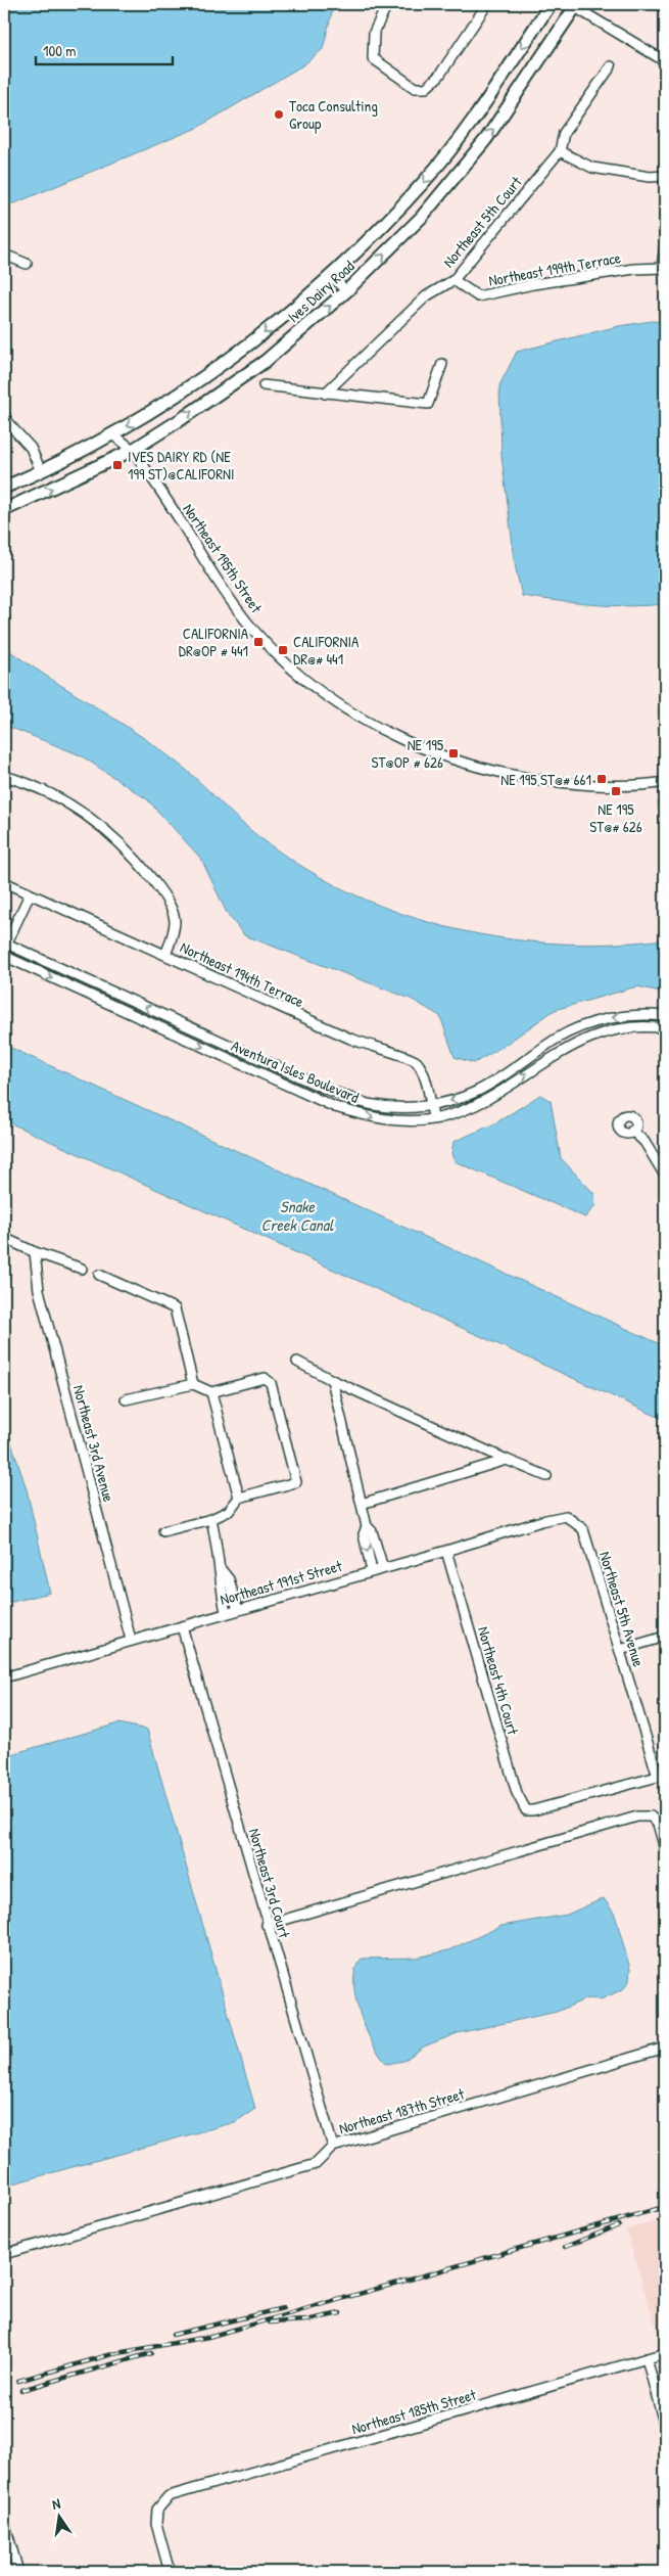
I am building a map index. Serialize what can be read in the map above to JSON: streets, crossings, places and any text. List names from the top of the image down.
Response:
{
  "streets": {
    "main road": ["Ives Dairy Road"],
    "street": [
      "Northeast 5th Court",
      "Northeast 199th Terrace",
      "Northeast 195th Street",
      "Northeast 194th Terrace",
      "Aventura Isles Boulevard",
      "Northeast 3rd Avenue",
      "Northeast 191st Street",
      "Northeast 5th Avenue",
      "Northeast 4th Court",
      "Northeast 3rd Court",
      "Northeast 187th Street",
      "Northeast 185th Street"
    ]
  },
  "crossings": [
    ["Northeast 5th Court", "Northeast 199th Terrace"],
    ["Ives Dairy Road", "Northeast 195th Street"],
    ["Northeast 194th Terrace", "Aventura Isles Boulevard"],
    ["Northeast 3rd Avenue", "Northeast 191st Street"],
    ["Northeast 191st Street", "Northeast 5th Avenue"],
    ["Northeast 191st Street", "Northeast 4th Court"],
    ["Northeast 191st Street", "Northeast 3rd Court"],
    ["Northeast 5th Avenue", "Northeast 4th Court"],
    ["Northeast 3rd Court", "Northeast 187th Street"]
  ],
  "water": ["Snake Creek Canal"],
  "places": {
    "other": ["Toca Consulting Group"],
    "transit": [
      "IVES DAIRY RD (NE 199 ST)@CALIFORNI",
      "CALIFORNIA DR@OP # 441",
      "CALIFORNIA DR@# 441",
      "NE 195 ST@OP # 626",
      "NE 195 ST@# 661",
      "NE 195 ST@# 626"
    ]
  },
  "scale_bar": "100 m",
  "north": "top"
}
